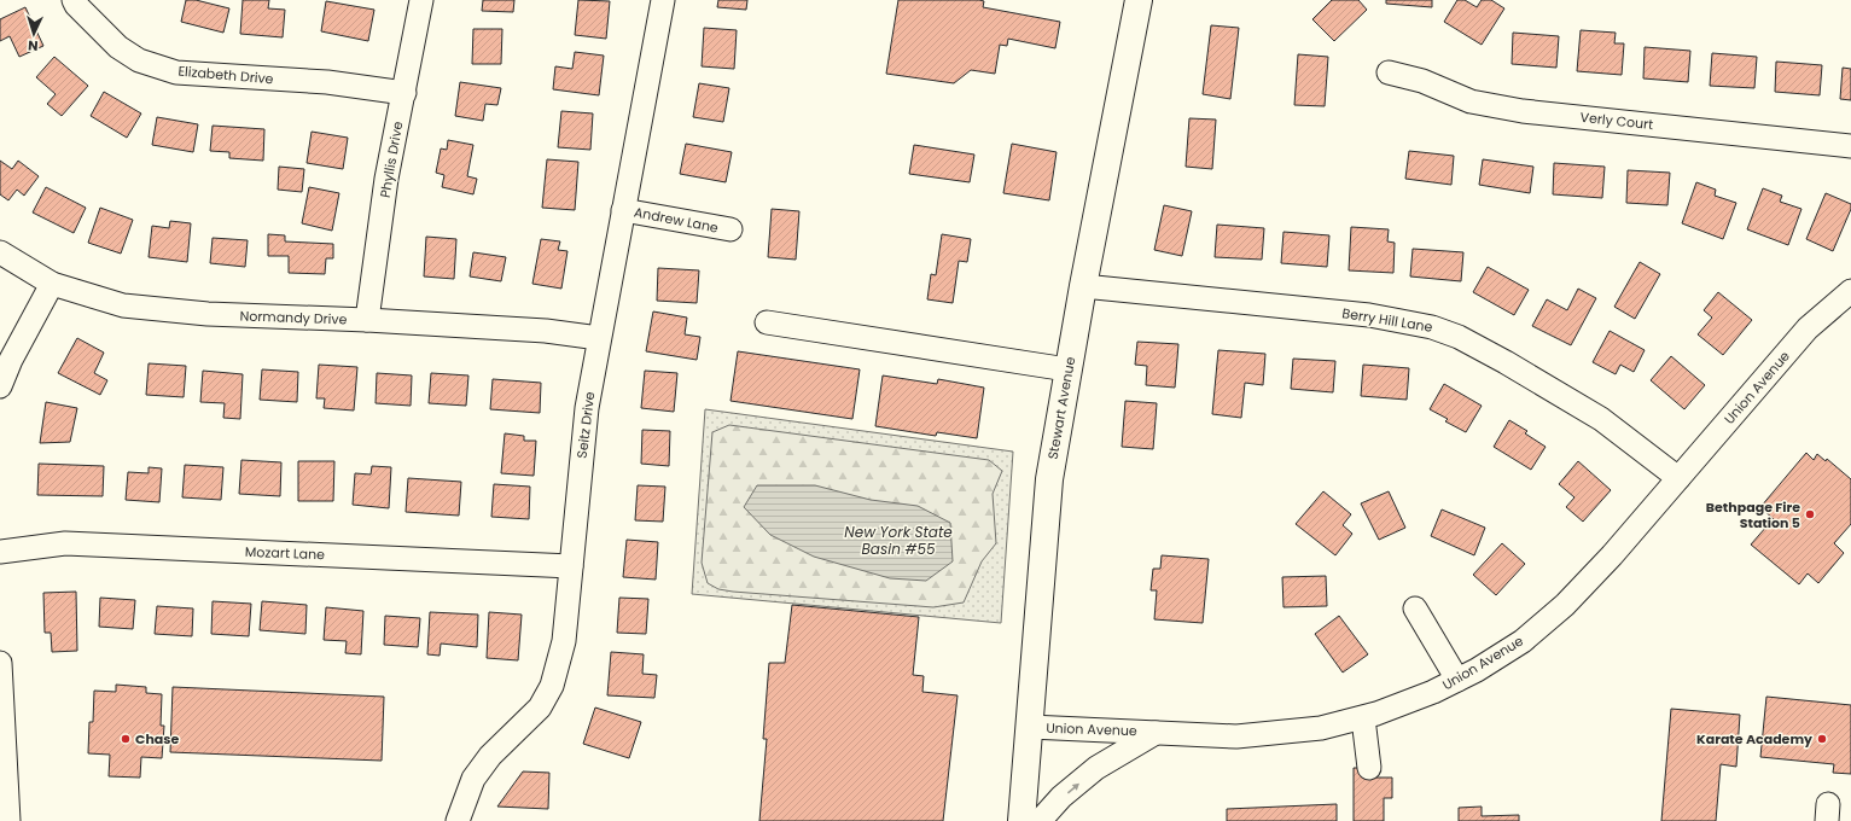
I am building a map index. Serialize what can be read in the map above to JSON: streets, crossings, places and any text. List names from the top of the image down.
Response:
{
  "streets": {
    "main road": ["Stewart Avenue"],
    "street": [
      "Elizabeth Drive",
      "Verly Court",
      "Phyllis Drive",
      "Andrew Lane",
      "Normandy Drive",
      "Berry Hill Lane",
      "Union Avenue",
      "Seitz Drive",
      "Mozart Lane"
    ]
  },
  "crossings": [
    ["Elizabeth Drive", "Phyllis Drive"],
    ["Phyllis Drive", "Normandy Drive"],
    ["Andrew Lane", "Seitz Drive"],
    ["Normandy Drive", "Seitz Drive"],
    ["Berry Hill Lane", "Union Avenue"],
    ["Berry Hill Lane", "Stewart Avenue"],
    ["Union Avenue", "Stewart Avenue"],
    ["Seitz Drive", "Mozart Lane"]
  ],
  "water": ["New York State Basin #55"],
  "places": ["Bethpage Fire Station 5", "Chase", "Karate Academy"],
  "north": "bottom"
}
